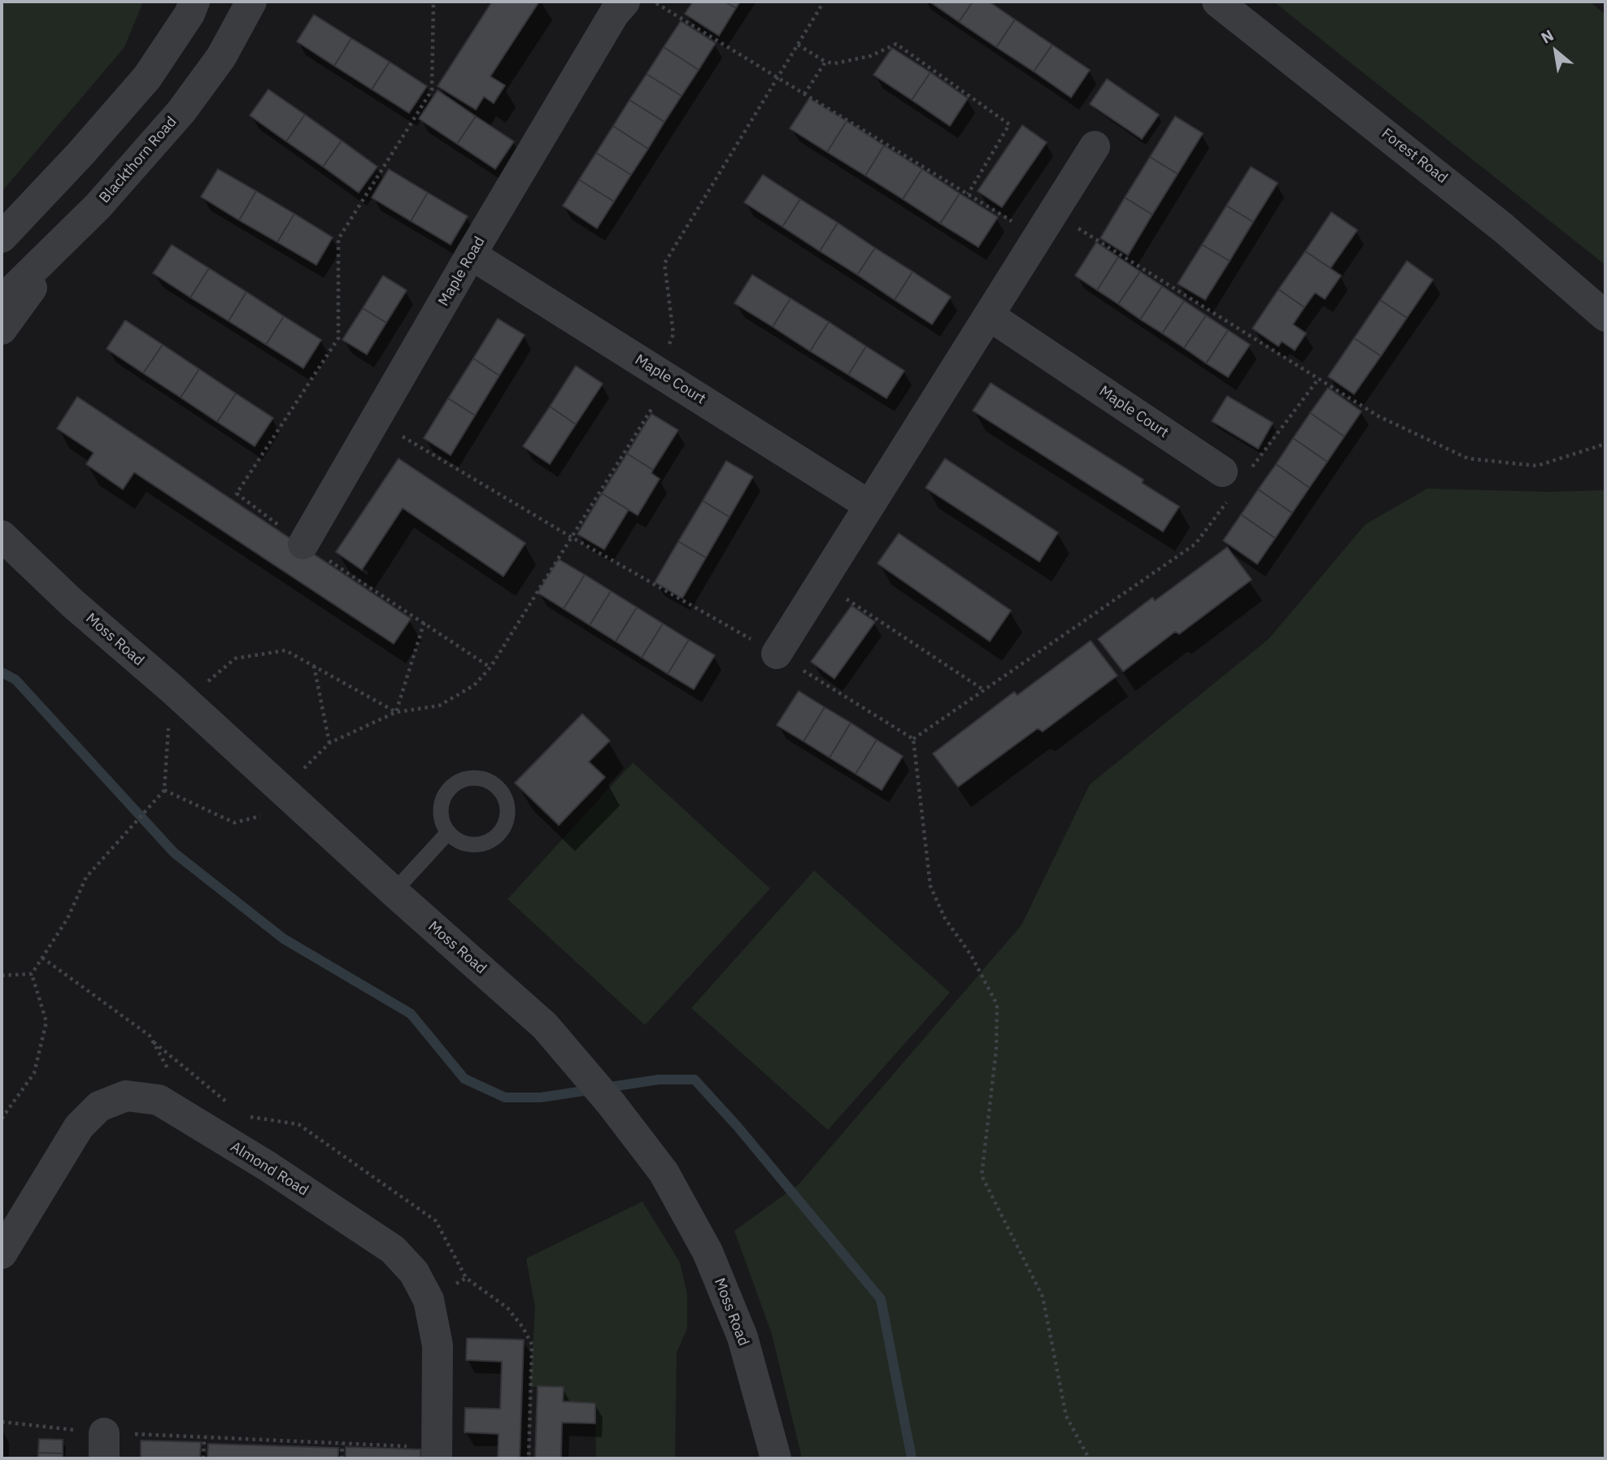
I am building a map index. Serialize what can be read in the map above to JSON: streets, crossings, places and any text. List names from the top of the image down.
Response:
{
  "streets": {
    "street": [
      "Forest Road",
      "Blackthorn Road",
      "Maple Road",
      "Maple Court",
      "Moss Road",
      "Almond Road"
    ]
  },
  "crossings": [
    ["Maple Road", "Maple Court"]
  ],
  "north": "top left"
}
